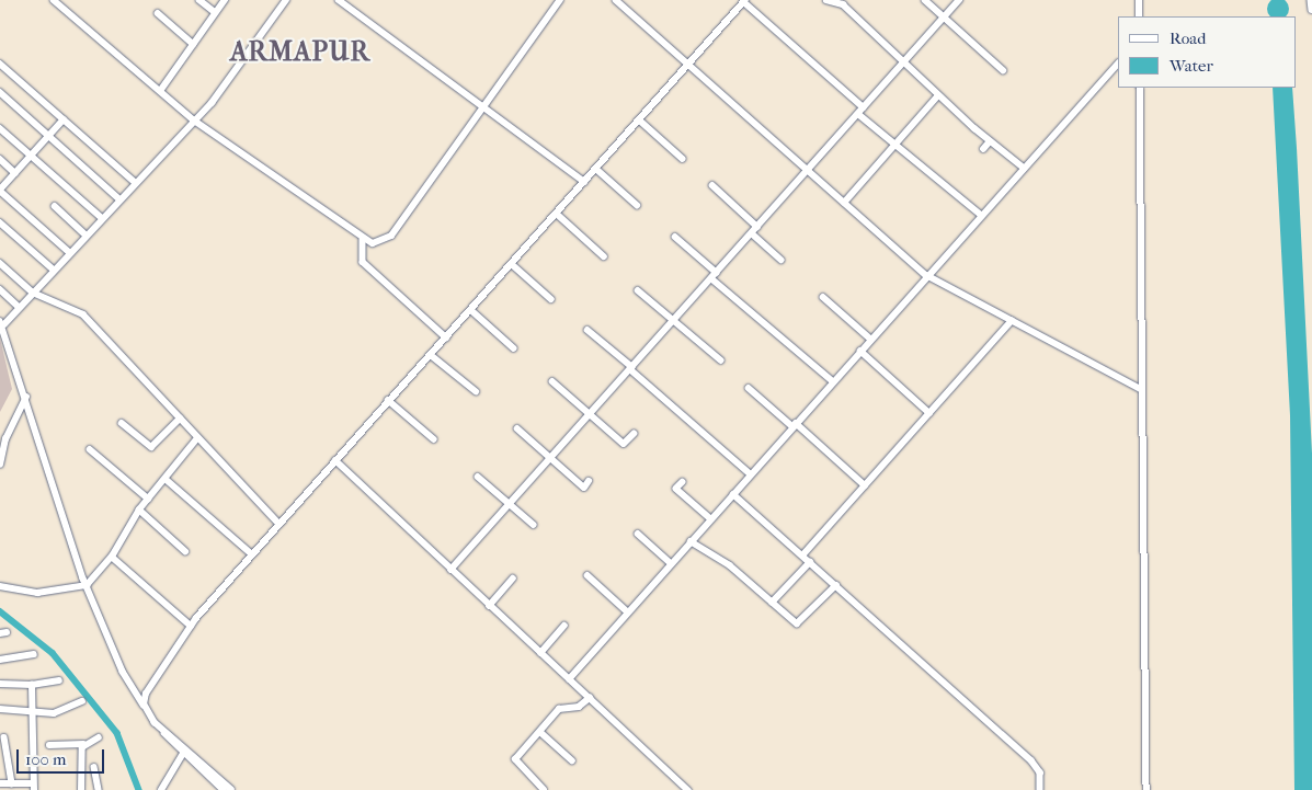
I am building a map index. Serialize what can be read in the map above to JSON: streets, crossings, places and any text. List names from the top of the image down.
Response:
{
  "districts": ["ARMAPUR"],
  "legend": ["Road", "Water"],
  "scale_bar": "100 m"
}
